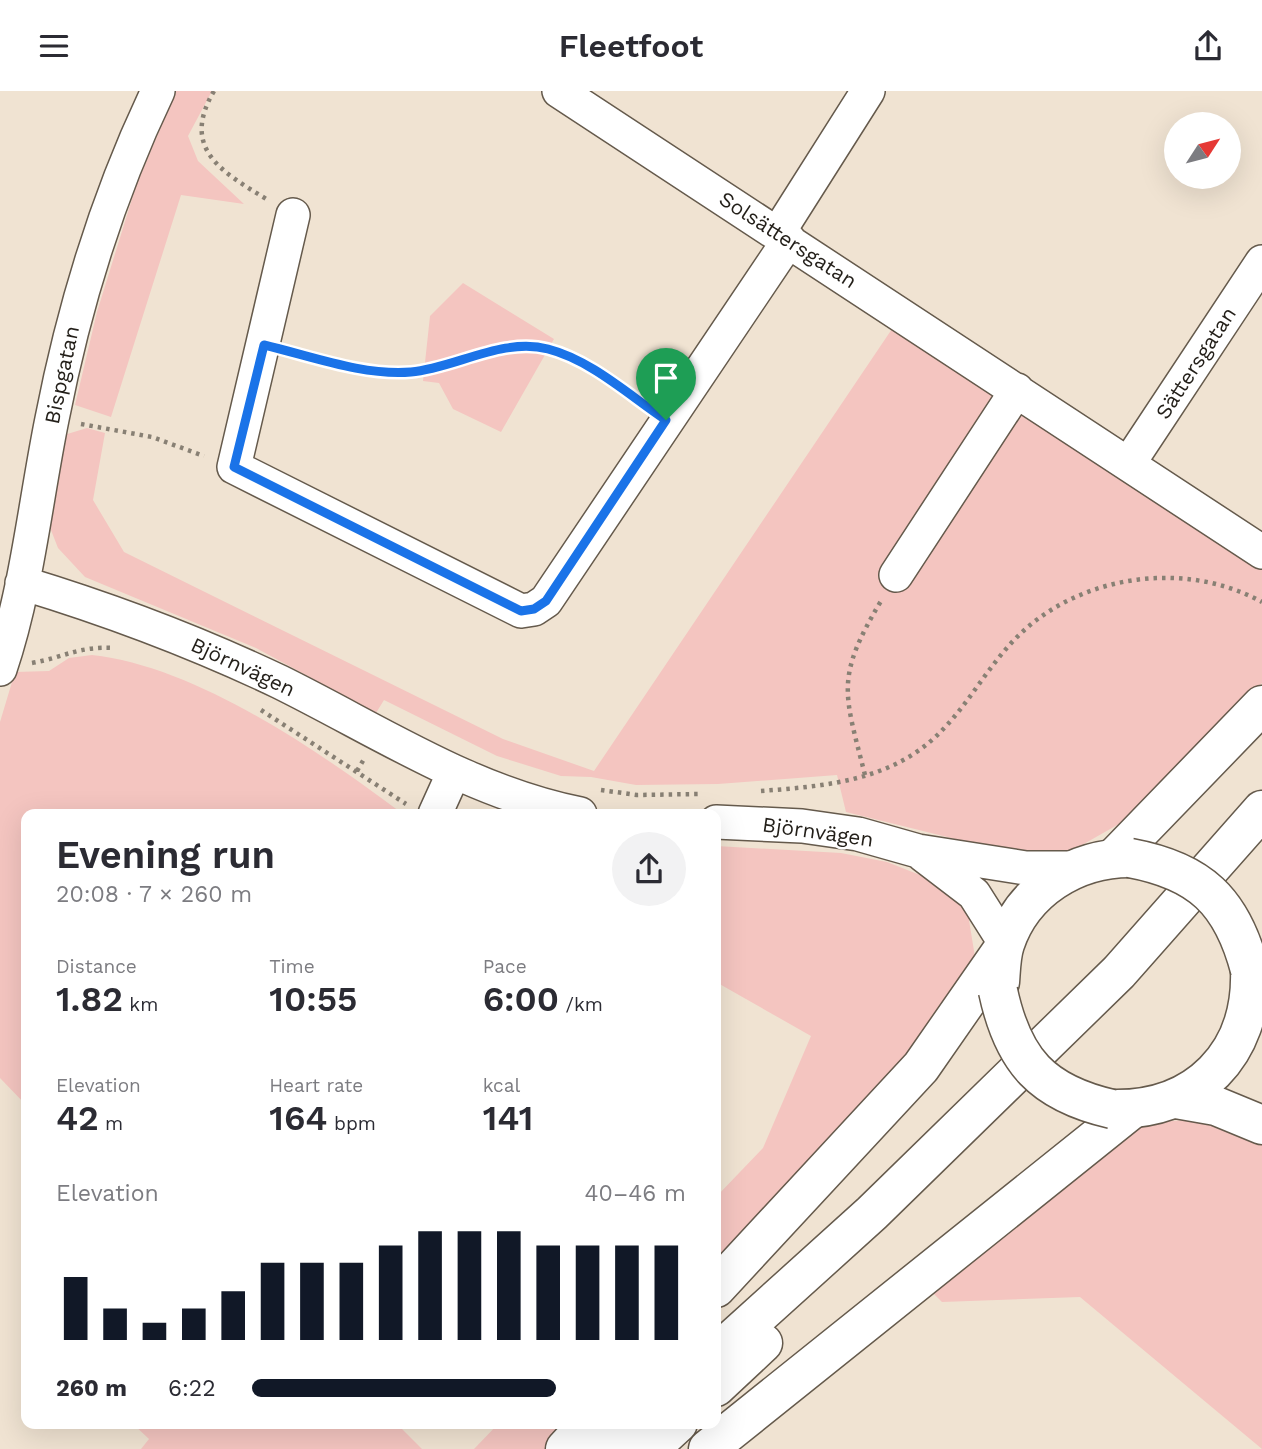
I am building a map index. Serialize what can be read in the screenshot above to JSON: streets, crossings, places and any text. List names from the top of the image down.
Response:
{
  "streets": {
    "street": [
      "Solsättersgatan",
      "Sättersgatan",
      "Bispgatan",
      "Björnvägen"
    ]
  },
  "crossings": [
    ["Solsättersgatan", "Sättersgatan"],
    ["Bispgatan", "Björnvägen"]
  ],
  "north": "top right",
  "page": {
    "header": "Fleetfoot",
    "heading": ["Evening run", "20:08 · 7 × 260 m"],
    "stats": [
      ["Distance", "1.82 km"],
      ["Time", "10:55"],
      ["Pace", "6:00 /km"],
      ["Elevation", "42 m"],
      ["Heart rate", "164 bpm"],
      ["kcal", "141"]
    ],
    "chart": ["Elevation", "40–46 m"],
    "list": [
      {
        "name": "260 m",
        "note": "6:22"
      }
    ]
  }
}
